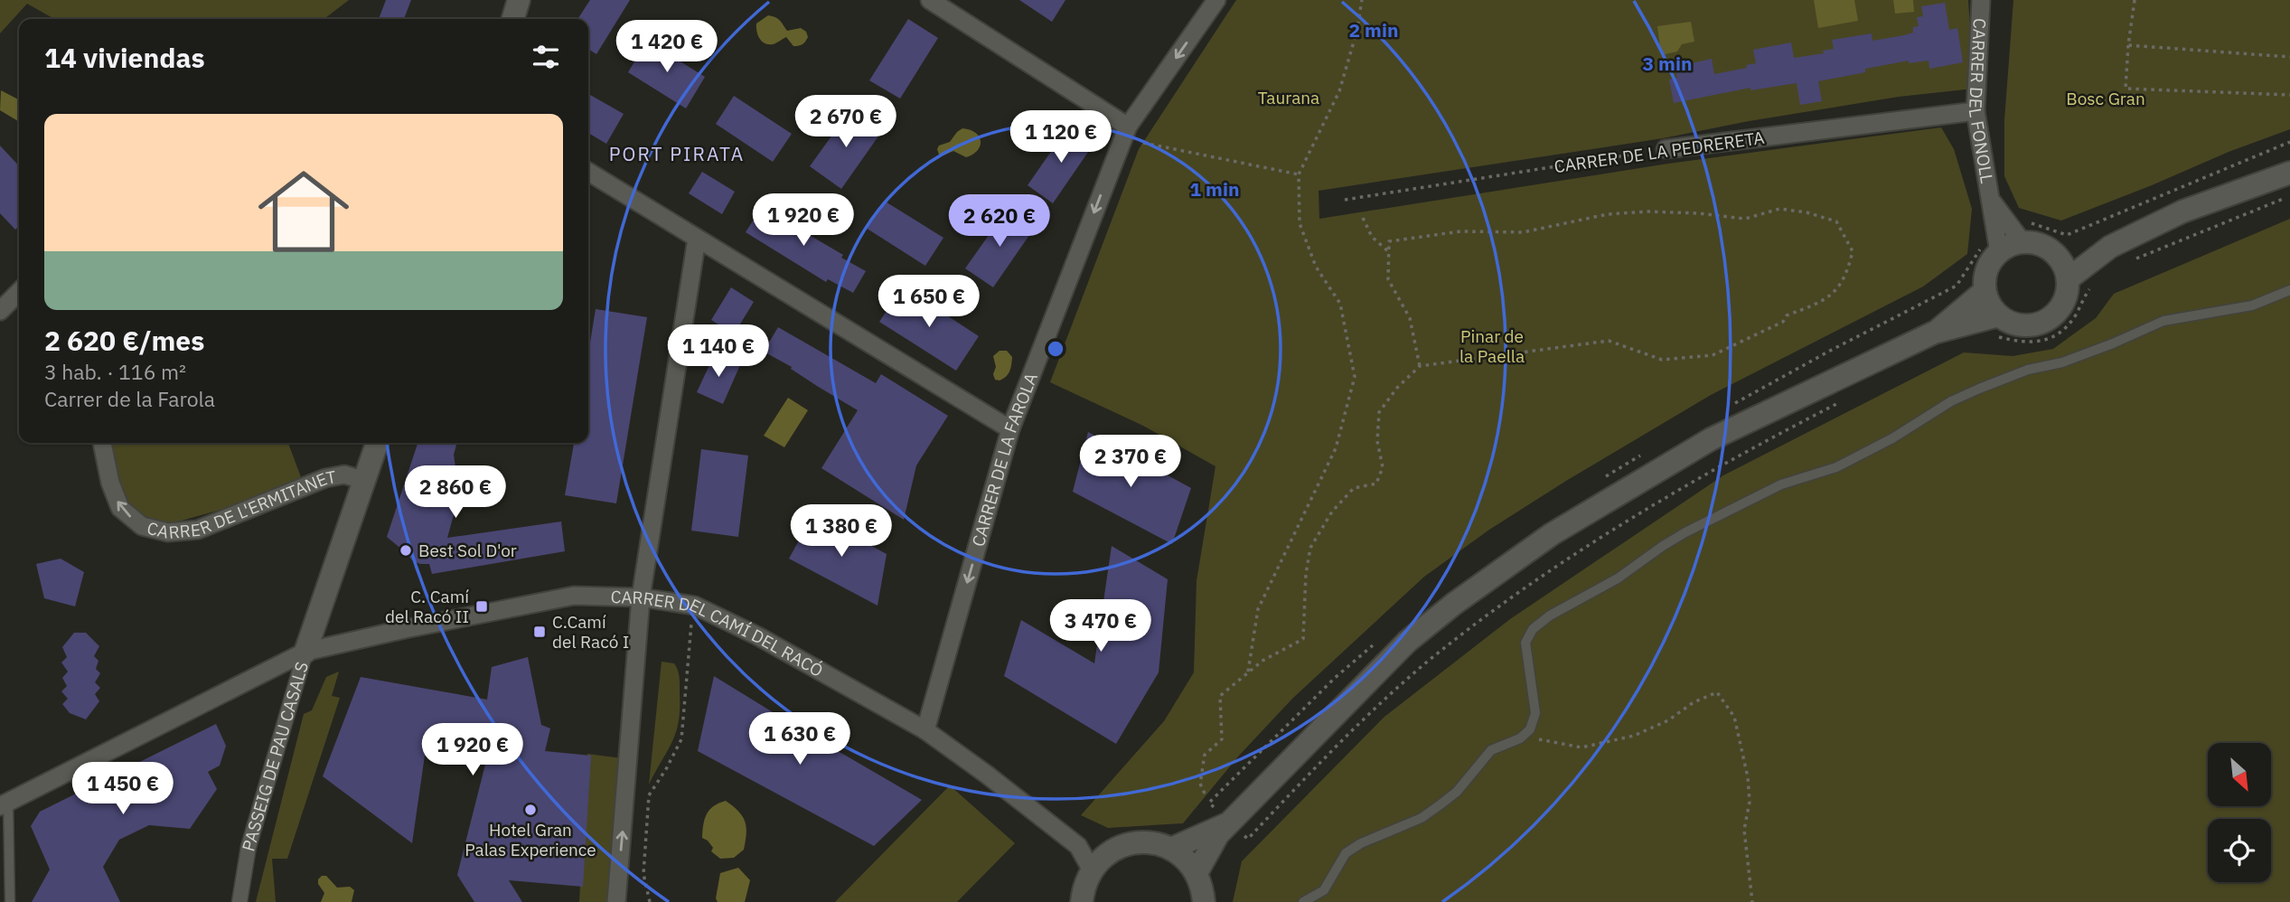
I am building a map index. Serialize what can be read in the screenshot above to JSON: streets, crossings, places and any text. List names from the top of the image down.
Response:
{
  "streets": {
    "street": [
      "CARRER DEL FONOLL",
      "CARRER DE LA PEDRERETA",
      "CARRER DE LA FAROLA",
      "CARRER DE L'ERMITANET",
      "CARRER DEL CAMÍ DEL RACÓ",
      "PASSEIG DE PAU CASALS"
    ]
  },
  "crossings": [
    ["CARRER DEL FONOLL", "CARRER DE LA PEDRERETA"],
    ["CARRER DE LA FAROLA", "CARRER DEL CAMÍ DEL RACÓ"],
    ["CARRER DE L'ERMITANET", "PASSEIG DE PAU CASALS"],
    ["CARRER DEL CAMÍ DEL RACÓ", "PASSEIG DE PAU CASALS"]
  ],
  "one_way": ["CARRER DE LA FAROLA", "CARRER DE L'ERMITANET"],
  "districts": ["PORT PIRATA"],
  "parks": ["Taurana", "Bosc Gran", "Pinar de la Paella"],
  "places": {
    "other": ["Best Sol D'or", "Hotel Gran Palas Experience"],
    "transit": ["C. Camí del Racó II", "C.Camí del Racó I"]
  },
  "north": "bottom right",
  "page": {
    "heading": "14 viviendas",
    "price": [
      "1 420 €",
      "2 670 €",
      "1 120 €",
      "1 920 €",
      "2 620 €",
      "1 650 €",
      "1 140 €",
      "2 370 €",
      "2 860 €",
      "1 380 €",
      "3 470 €",
      "1 630 €",
      "1 920 €",
      "1 450 €"
    ],
    "list": [
      {
        "name": "2 620 €/mes",
        "note": "3 hab. · 116 m² · Carrer de la Farola"
      }
    ]
  },
  "rings": ["2 min", "3 min", "1 min"]
}
